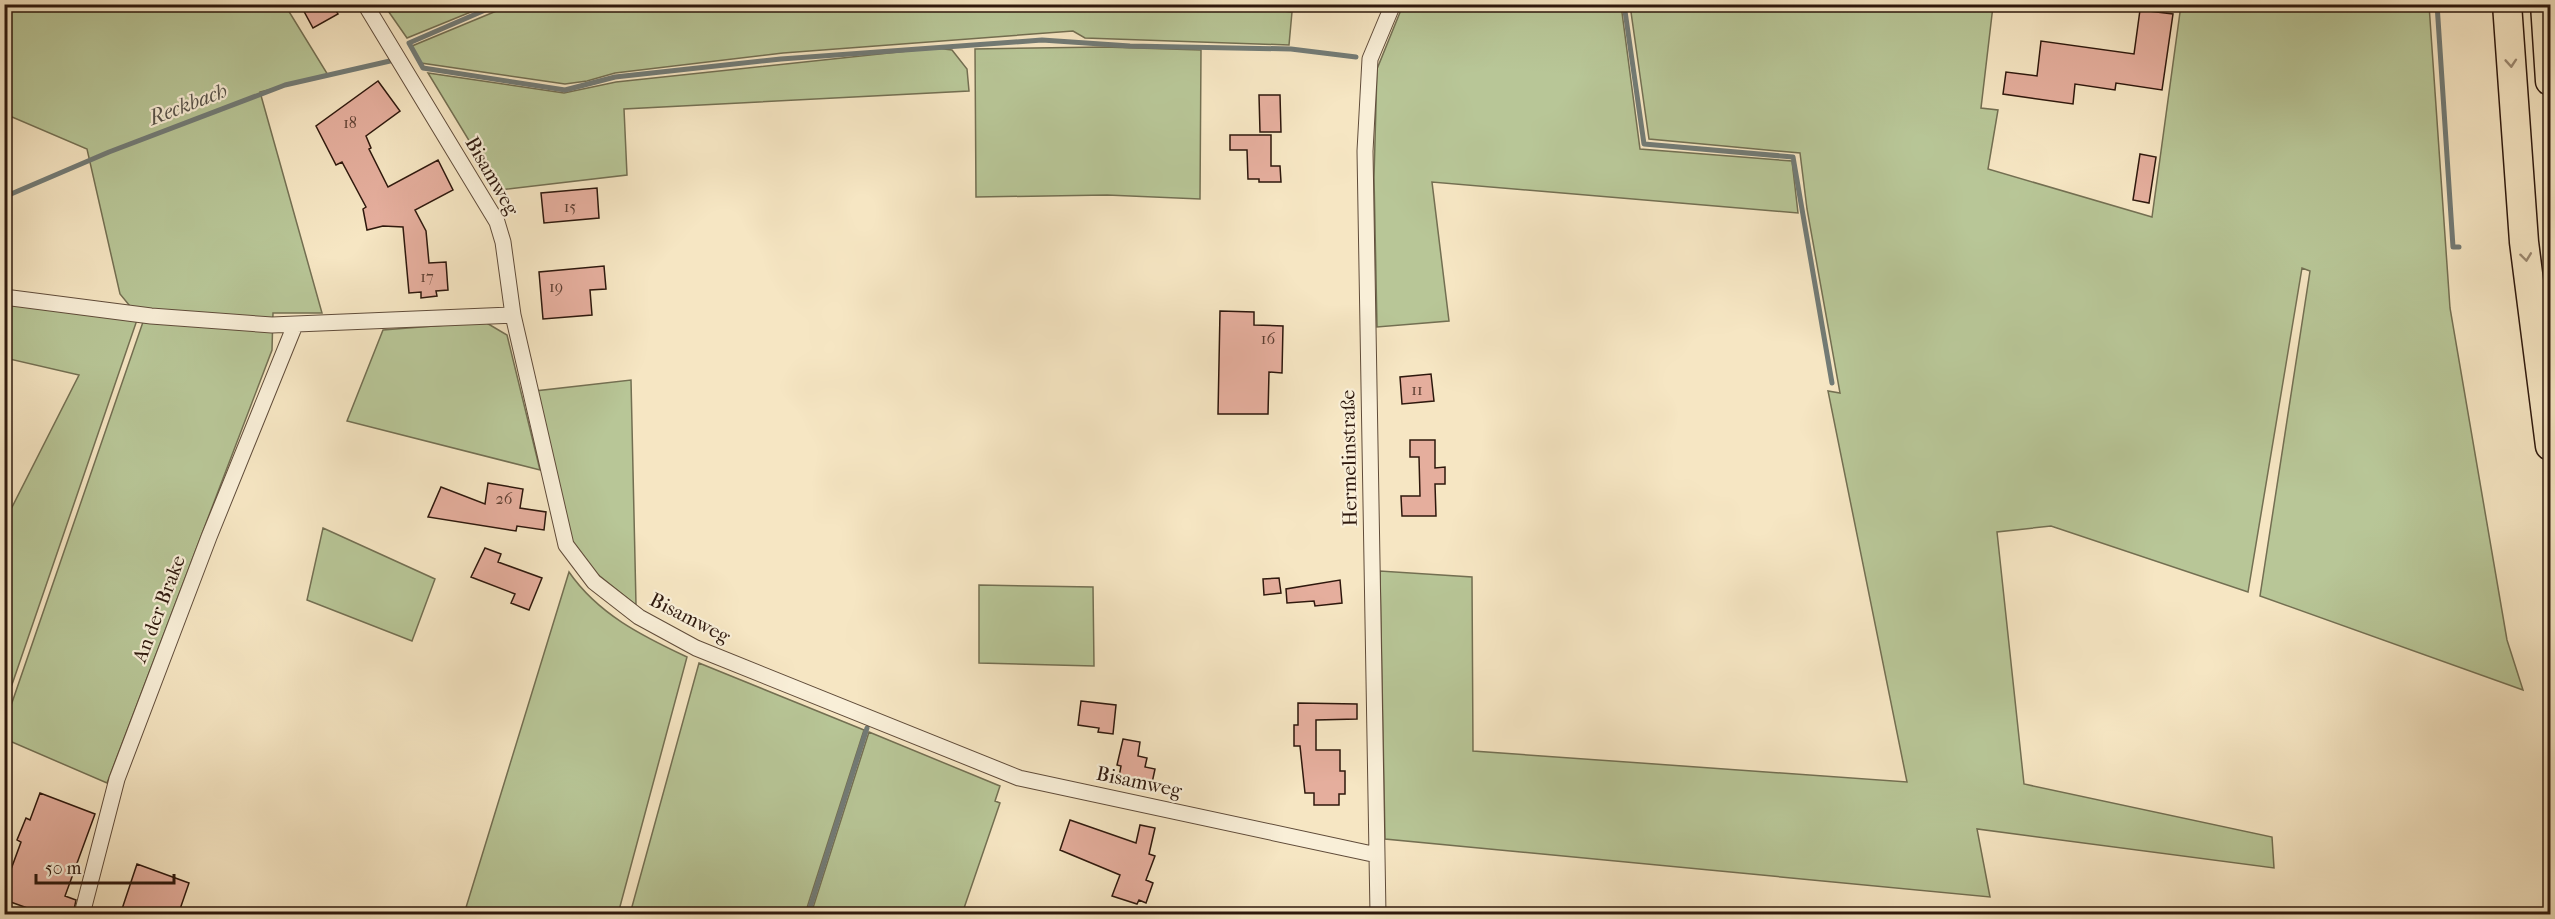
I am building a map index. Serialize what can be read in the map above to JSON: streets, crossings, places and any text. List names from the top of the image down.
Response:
{
  "streets": {
    "street": ["Bisamweg", "Hermelinstraße", "An der Brake"]
  },
  "crossings": [
    ["Bisamweg", "Hermelinstraße"]
  ],
  "water": ["Reckbach"],
  "house_numbers": [
    "18",
    "15",
    "17",
    "19",
    "16",
    "11",
    "26"
  ],
  "scale_bar": "50 m"
}
